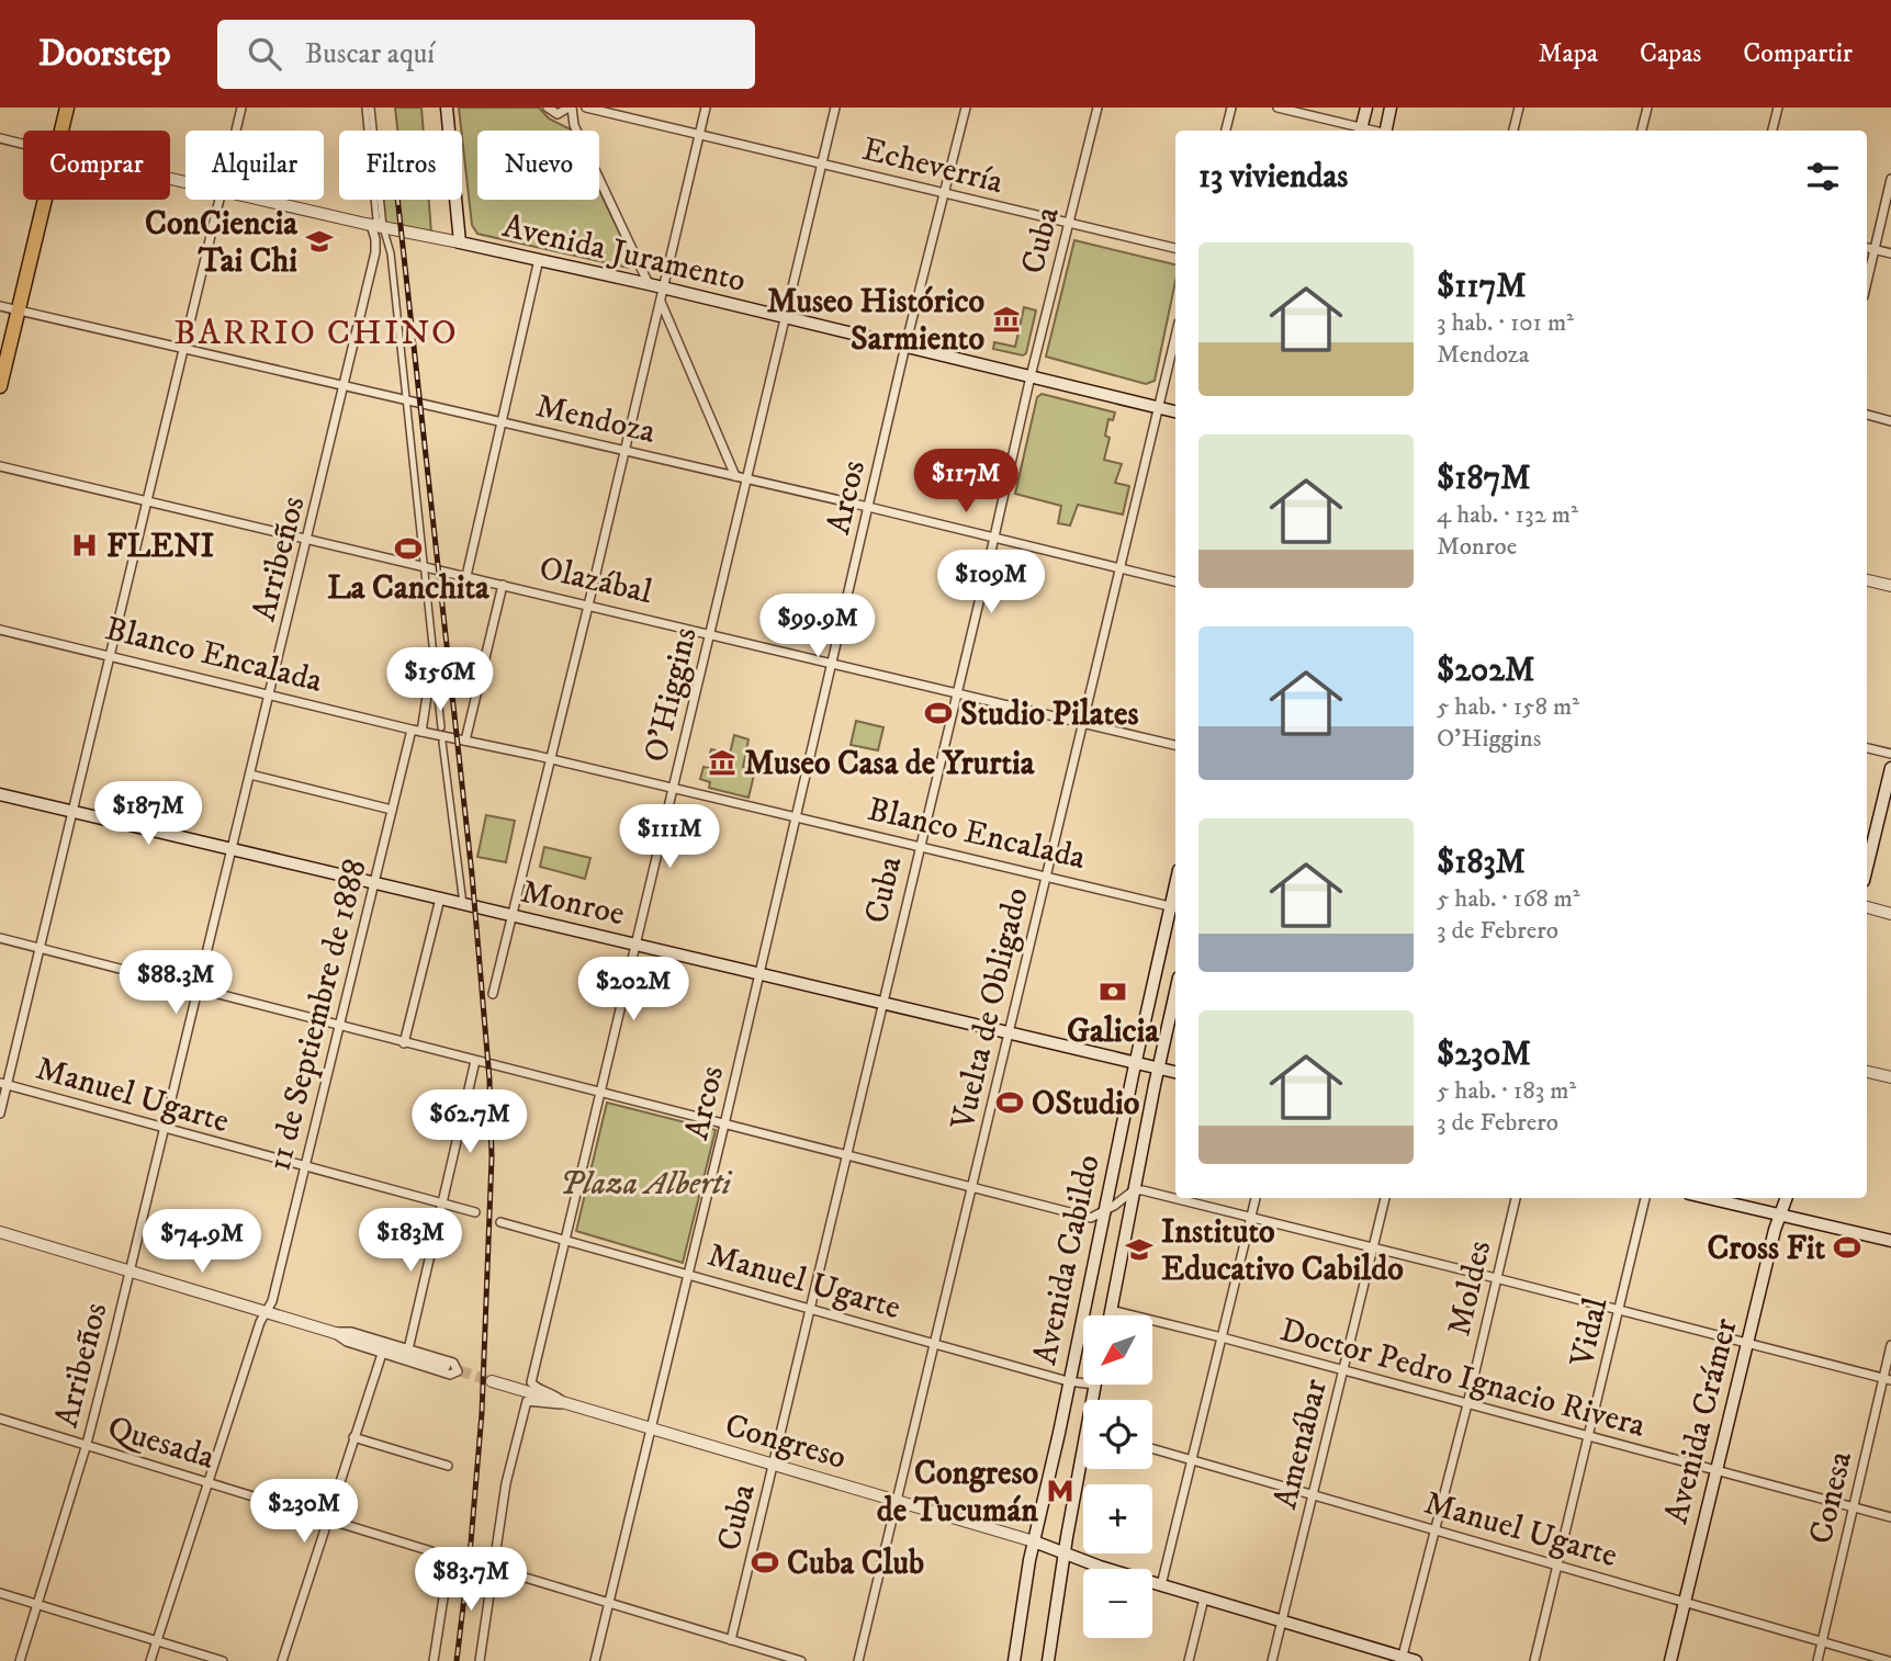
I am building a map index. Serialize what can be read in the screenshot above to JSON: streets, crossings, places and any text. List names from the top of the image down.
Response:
{
  "streets": {
    "main road": [
      "Avenida Juramento",
      "Monroe",
      "Avenida Cabildo",
      "Avenida Crámer"
    ],
    "street": [
      "Echeverría",
      "Cuba",
      "Mendoza",
      "Arcos",
      "Arribeños",
      "Olazábal",
      "Blanco Encalada",
      "O'Higgins",
      "Vuelta de Obligado",
      "11 de Septiembre de 1888",
      "Manuel Ugarte",
      "Moldes",
      "Vidal",
      "Doctor Pedro Ignacio Rivera",
      "Congreso",
      "Quesada",
      "Amenábar",
      "Conesa"
    ]
  },
  "crossings": [
    ["Echeverría", "Cuba"],
    ["Echeverría", "Arcos"],
    ["Echeverría", "O'Higgins"],
    ["Cuba", "Avenida Juramento"],
    ["Cuba", "Mendoza"],
    ["Cuba", "Olazábal"],
    ["Cuba", "Blanco Encalada"],
    ["Cuba", "Monroe"],
    ["Cuba", "Manuel Ugarte"],
    ["Cuba", "Congreso"],
    ["Avenida Juramento", "Arcos"],
    ["Avenida Juramento", "Arribeños"],
    ["Avenida Juramento", "O'Higgins"],
    ["Avenida Juramento", "Vuelta de Obligado"],
    ["Mendoza", "Arcos"],
    ["Mendoza", "Arribeños"],
    ["Mendoza", "O'Higgins"],
    ["Mendoza", "Vuelta de Obligado"],
    ["Arcos", "Olazábal"],
    ["Arcos", "Blanco Encalada"],
    ["Arcos", "Monroe"],
    ["Arcos", "Manuel Ugarte"],
    ["Arcos", "Congreso"],
    ["Arribeños", "Olazábal"],
    ["Arribeños", "Blanco Encalada"],
    ["Arribeños", "Monroe"],
    ["Arribeños", "Manuel Ugarte"],
    ["Arribeños", "Quesada"],
    ["Olazábal", "O'Higgins"],
    ["Olazábal", "Vuelta de Obligado"],
    ["Blanco Encalada", "O'Higgins"],
    ["Blanco Encalada", "Vuelta de Obligado"],
    ["Blanco Encalada", "11 de Septiembre de 1888"],
    ["Blanco Encalada", "Avenida Cabildo"],
    ["O'Higgins", "Monroe"],
    ["O'Higgins", "Manuel Ugarte"],
    ["O'Higgins", "Congreso"],
    ["Monroe", "Vuelta de Obligado"],
    ["Monroe", "11 de Septiembre de 1888"],
    ["Monroe", "Avenida Cabildo"],
    ["Vuelta de Obligado", "Manuel Ugarte"],
    ["Vuelta de Obligado", "Congreso"],
    ["11 de Septiembre de 1888", "Manuel Ugarte"],
    ["11 de Septiembre de 1888", "Quesada"],
    ["Manuel Ugarte", "Avenida Cabildo"],
    ["Manuel Ugarte", "Moldes"],
    ["Manuel Ugarte", "Vidal"],
    ["Manuel Ugarte", "Avenida Crámer"],
    ["Manuel Ugarte", "Amenábar"],
    ["Manuel Ugarte", "Conesa"],
    ["Avenida Cabildo", "Doctor Pedro Ignacio Rivera"],
    ["Avenida Cabildo", "Congreso"],
    ["Moldes", "Doctor Pedro Ignacio Rivera"],
    ["Vidal", "Doctor Pedro Ignacio Rivera"],
    ["Doctor Pedro Ignacio Rivera", "Avenida Crámer"],
    ["Doctor Pedro Ignacio Rivera", "Amenábar"],
    ["Doctor Pedro Ignacio Rivera", "Conesa"]
  ],
  "districts": ["BARRIO CHINO"],
  "parks": ["Plaza Alberti"],
  "places": {
    "school or university": ["ConCiencia Tai Chi", "Instituto Educativo Cabildo"],
    "museum": ["Museo Histórico Sarmiento", "Museo Casa de Yrurtia"],
    "hospital": ["FLENI"],
    "sports": [
      "La Canchita",
      "Studio Pilates",
      "OStudio",
      "Cross Fit",
      "Cuba Club"
    ],
    "bank": ["Galicia"],
    "metro station": ["Congreso de Tucumán"]
  },
  "north": "bottom left",
  "page": {
    "header": "Doorstep",
    "search": "Buscar aquí",
    "nav": ["Mapa", "Capas", "Compartir"],
    "chip": [
      "Comprar",
      "Alquilar",
      "Filtros",
      "Nuevo"
    ],
    "heading": "13 viviendas",
    "list": [
      {
        "name": "$117M",
        "note": "3 hab. · 101 m² · Mendoza"
      },
      {
        "name": "$187M",
        "note": "4 hab. · 132 m² · Monroe"
      },
      {
        "name": "$202M",
        "note": "5 hab. · 158 m² · O'Higgins"
      },
      {
        "name": "$183M",
        "note": "5 hab. · 168 m² · 3 de Febrero"
      },
      {
        "name": "$230M",
        "note": "5 hab. · 183 m² · 3 de Febrero"
      }
    ],
    "price": [
      "$117M",
      "$109M",
      "$99.9M",
      "$156M",
      "$187M",
      "$111M",
      "$88.3M",
      "$202M",
      "$62.7M",
      "$183M",
      "$74.9M",
      "$230M",
      "$83.7M"
    ],
    "map_buttons": ["+", "−"]
  }
}
